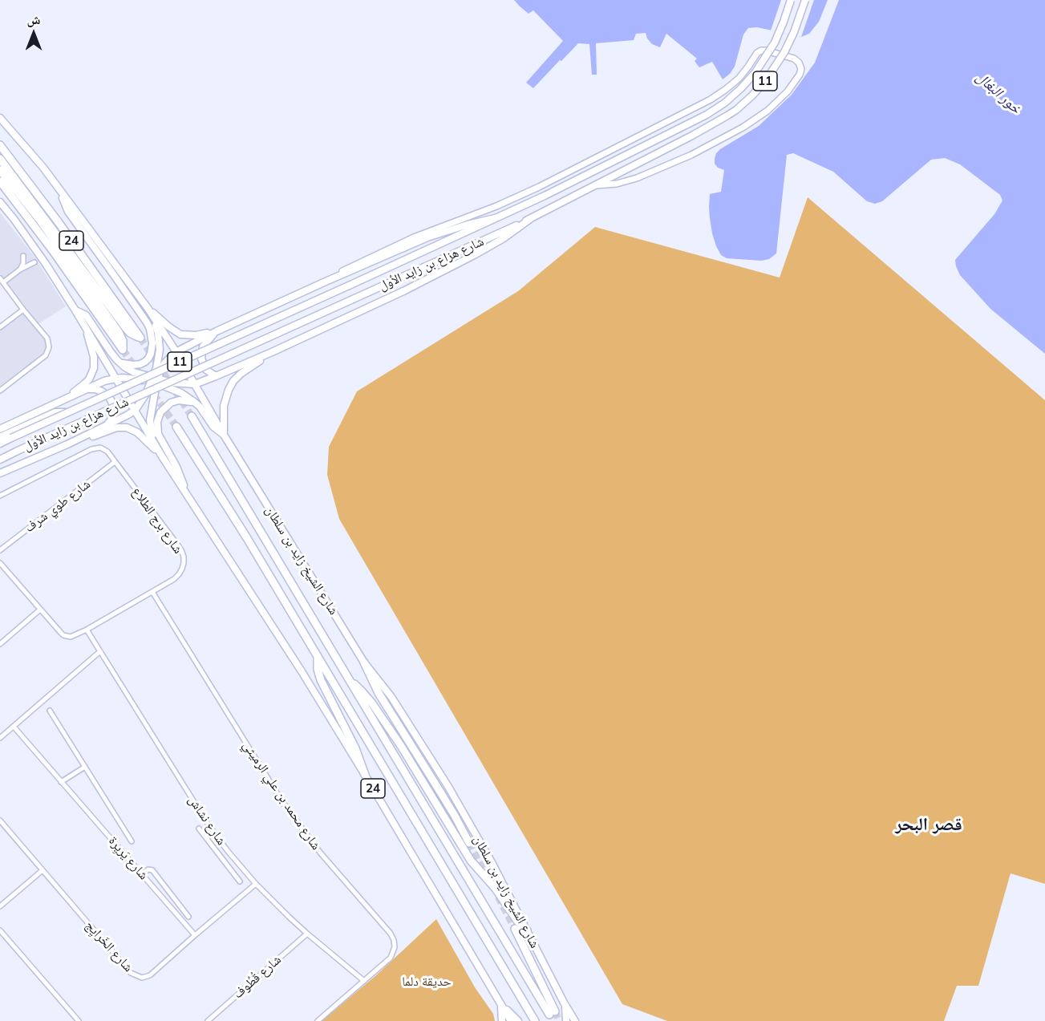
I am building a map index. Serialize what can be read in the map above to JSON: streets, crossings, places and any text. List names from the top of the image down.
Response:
{
  "streets": {
    "highway": ["24", "شارع الشيخ زايد بن سلطان"],
    "main road": ["11", "شارع هزاع بن زايد الأول"],
    "street": [
      "شارع طوي شرف",
      "شارع برج الطلاع",
      "شارع محمد بن علي الرميثي",
      "شارع نشاش",
      "شارع يَريِرة",
      "شارع الخَرايِج",
      "شارع قُطُوف"
    ]
  },
  "crossings": [
    ["24", "شارع الشيخ زايد بن سلطان"],
    ["شارع طوي شرف", "شارع برج الطلاع"],
    ["شارع برج الطلاع", "شارع محمد بن علي الرميثي"],
    ["شارع برج الطلاع", "شارع نشاش"],
    ["شارع محمد بن علي الرميثي", "شارع نشاش"],
    ["شارع نشاش", "شارع الخَرايِج"],
    ["شارع نشاش", "شارع قُطُوف"],
    ["شارع يَريِرة", "شارع الخَرايِج"]
  ],
  "districts": ["قصر البحر"],
  "water": ["خور البغال"],
  "parks": ["حديقة دلما"],
  "north": "top"
}
